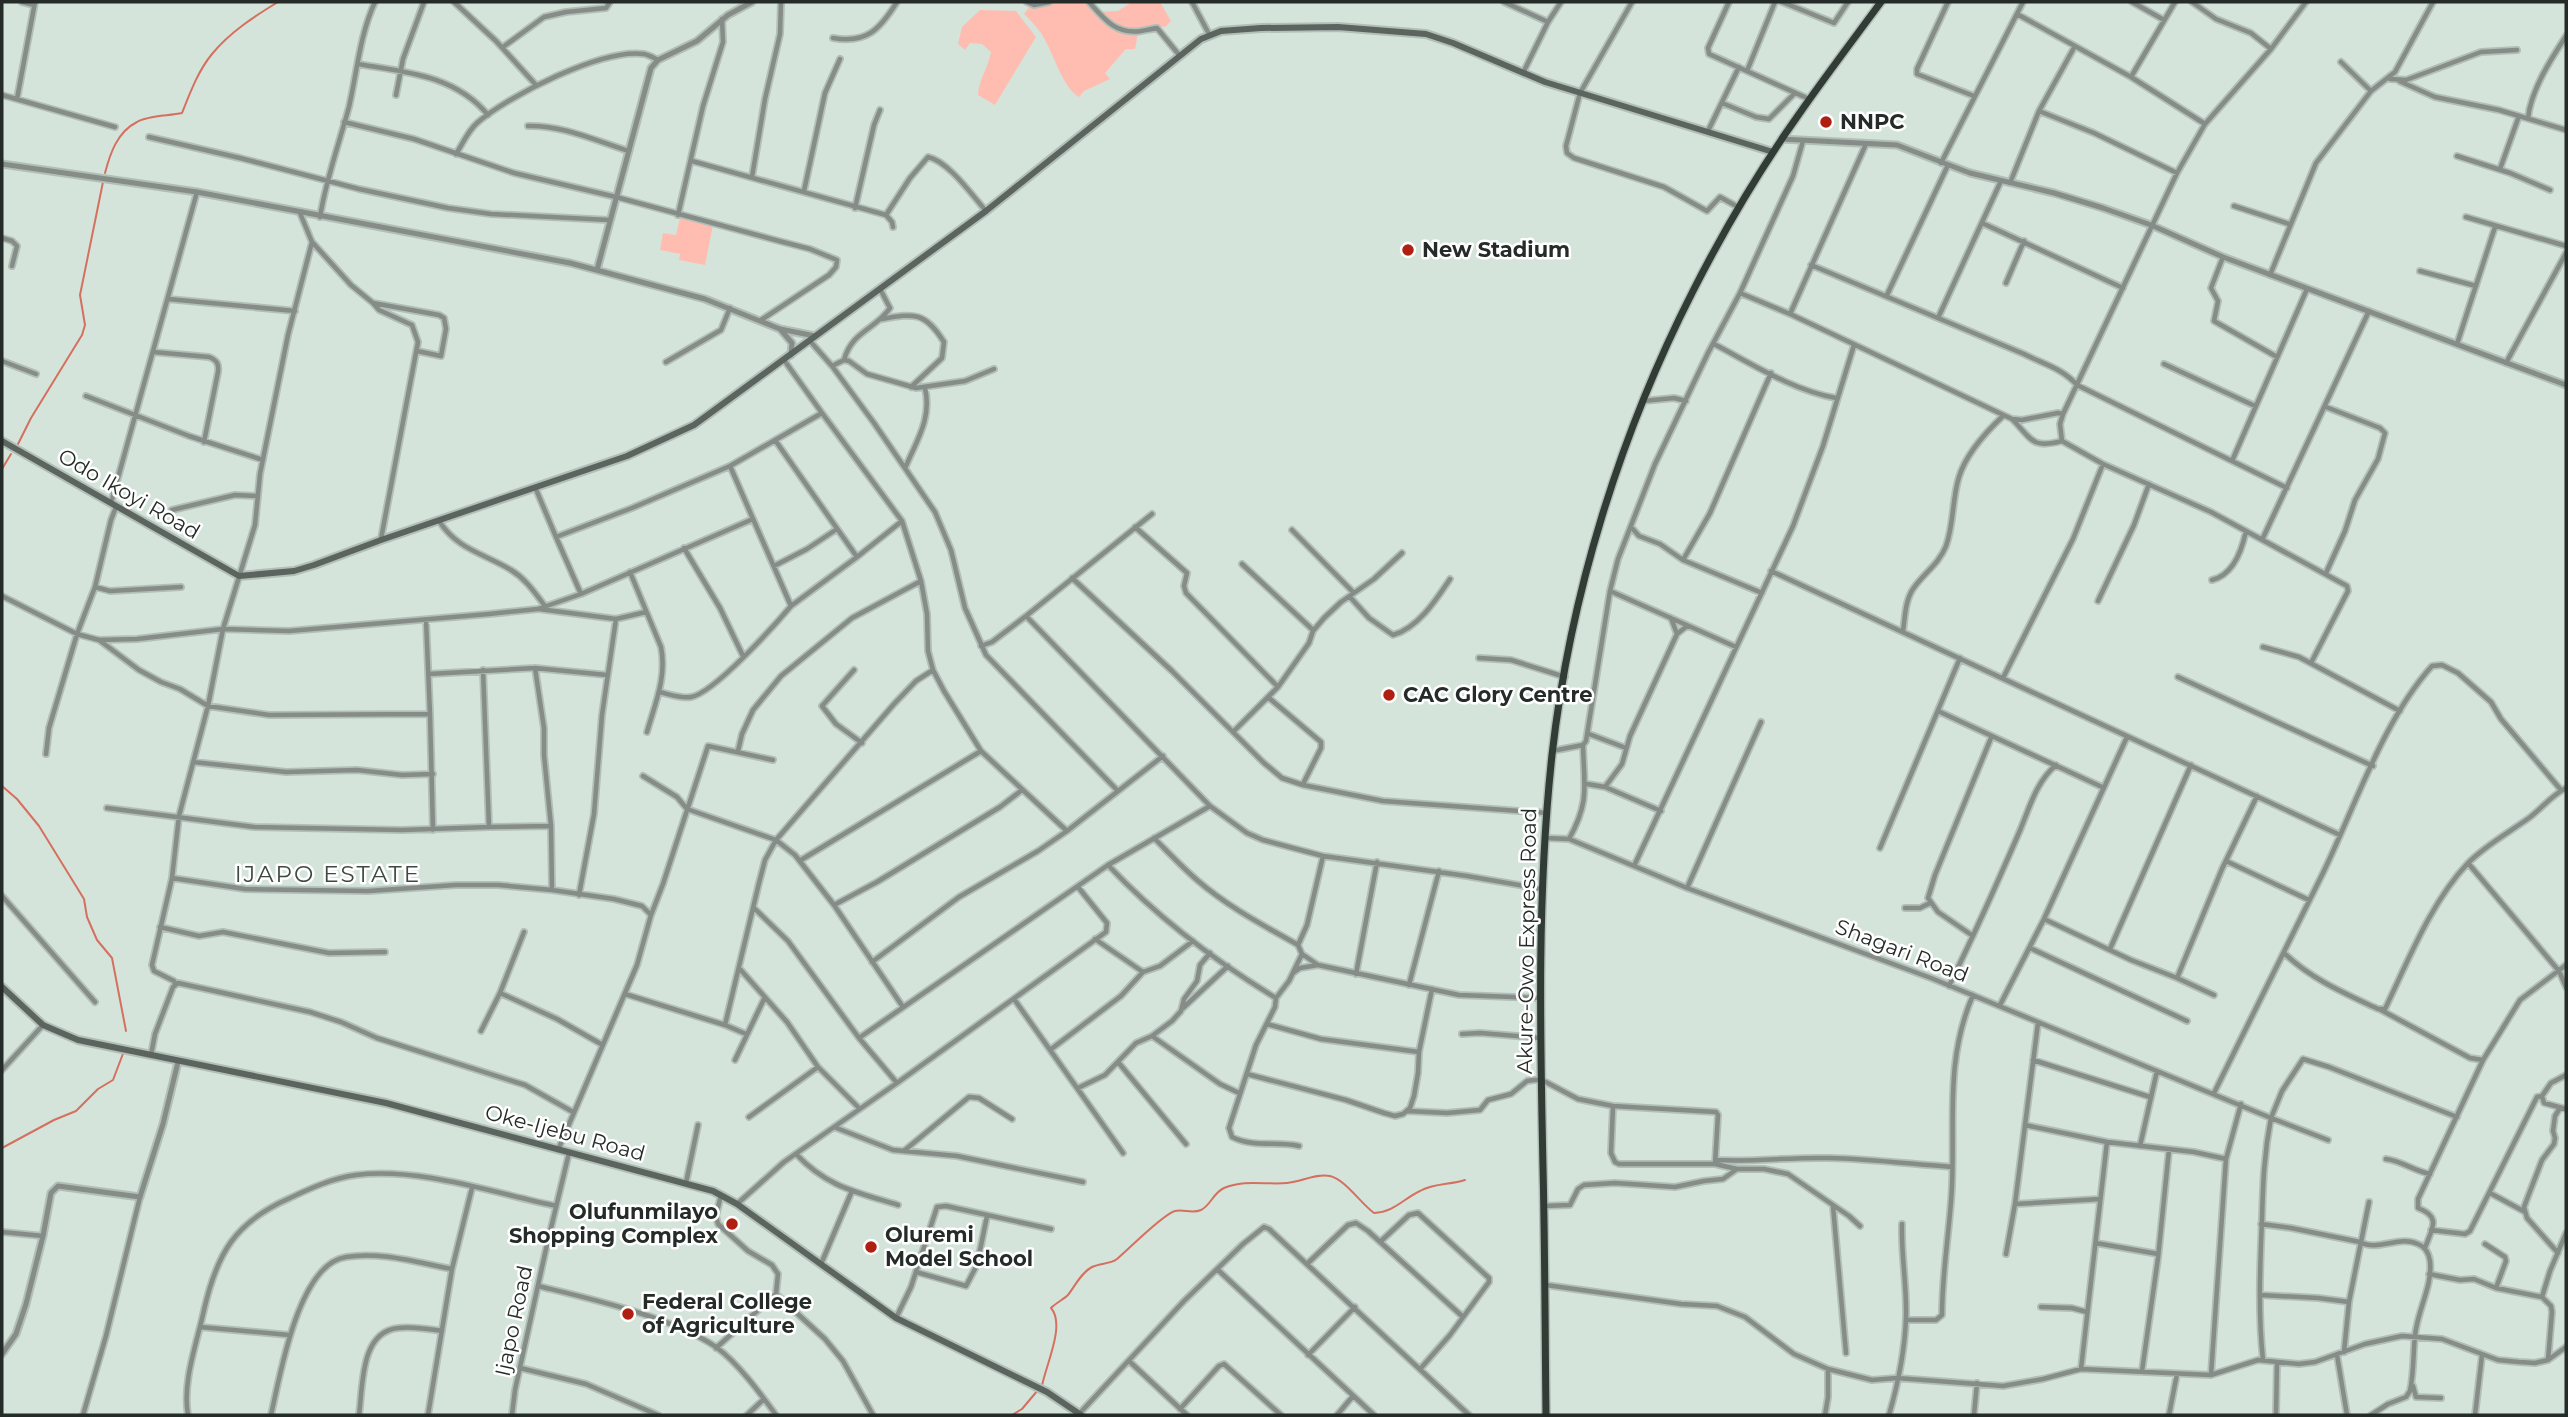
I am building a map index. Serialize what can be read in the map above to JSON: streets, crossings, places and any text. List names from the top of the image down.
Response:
{
  "streets": {
    "highway": ["Akure-Owo Express Road"],
    "main road": ["Odo Ikoyi Road", "Oke-Ijebu Road"],
    "street": ["Shagari Road", "Ijapo Road"]
  },
  "crossings": [
    ["Oke-Ijebu Road", "Ijapo Road"]
  ],
  "districts": ["IJAPO ESTATE"],
  "places": [
    "NNPC",
    "New Stadium",
    "CAC Glory Centre",
    "Olufunmilayo Shopping Complex",
    "Oluremi Model School",
    "Federal College of Agriculture"
  ]
}
